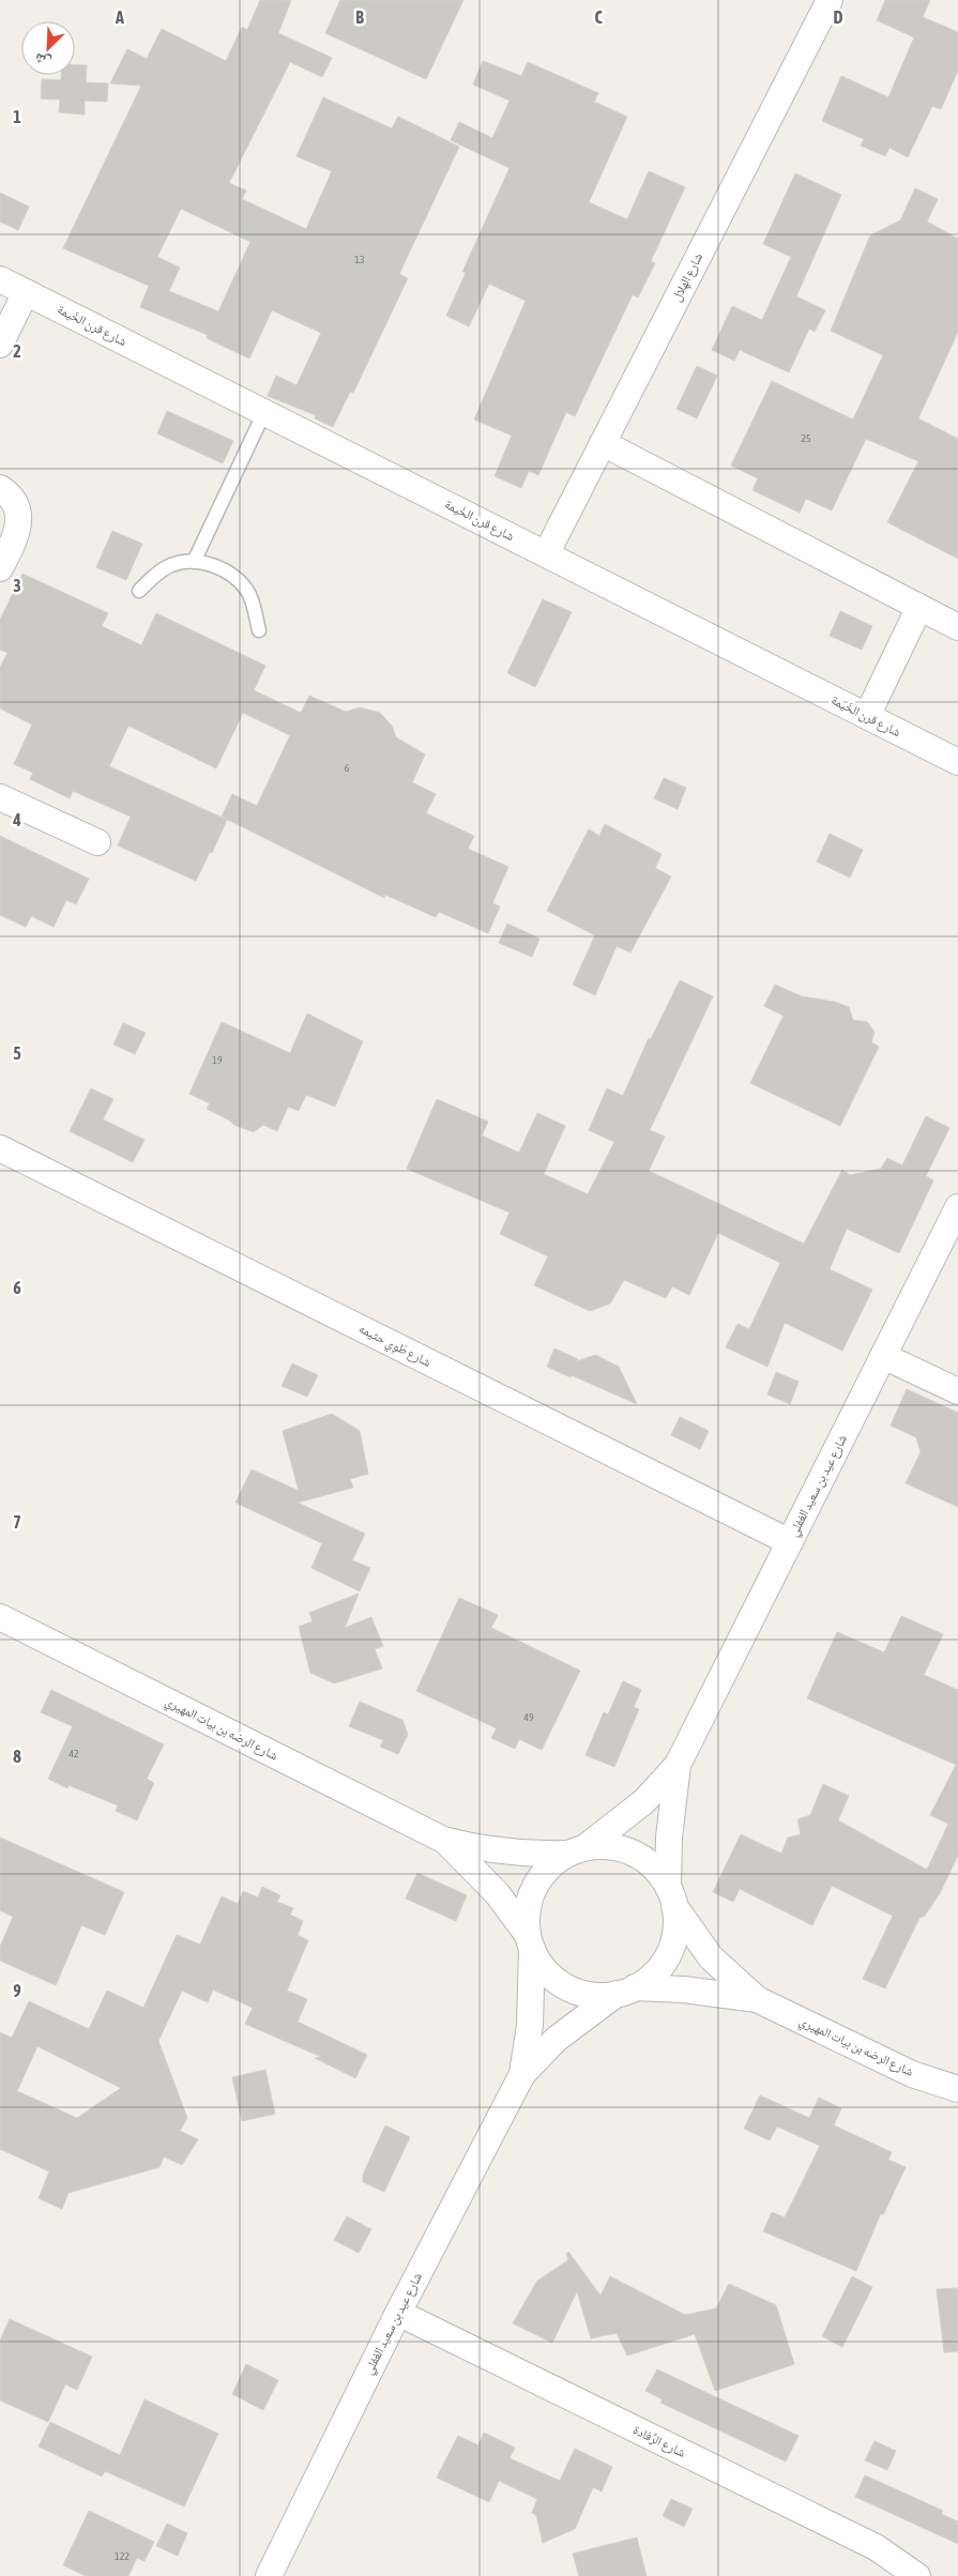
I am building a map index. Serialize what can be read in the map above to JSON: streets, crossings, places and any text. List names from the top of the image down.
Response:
{
  "streets": {
    "street": [
      "شارع الهِلال",
      "شارع قرن الخَيمة",
      "شارع طَوِي حثيمه",
      "شارع عيد بن سعيد الغفلي",
      "شارع الرضه بن بيات المهيري",
      "شارع الرِّفادة"
    ]
  },
  "crossings": [
    ["شارع الهِلال", "شارع قرن الخَيمة"],
    ["شارع طَوِي حثيمه", "شارع عيد بن سعيد الغفلي"],
    ["شارع عيد بن سعيد الغفلي", "شارع الرضه بن بيات المهيري"],
    ["شارع عيد بن سعيد الغفلي", "شارع الرِّفادة"]
  ],
  "house_numbers": [
    "13",
    "25",
    "6",
    "19",
    "49",
    "42",
    "122"
  ],
  "north": "bottom left",
  "grid": {
    "columns": [
      "A",
      "B",
      "C",
      "D"
    ],
    "rows": [
      "1",
      "2",
      "3",
      "4",
      "5",
      "6",
      "7",
      "8",
      "9"
    ]
  }
}
